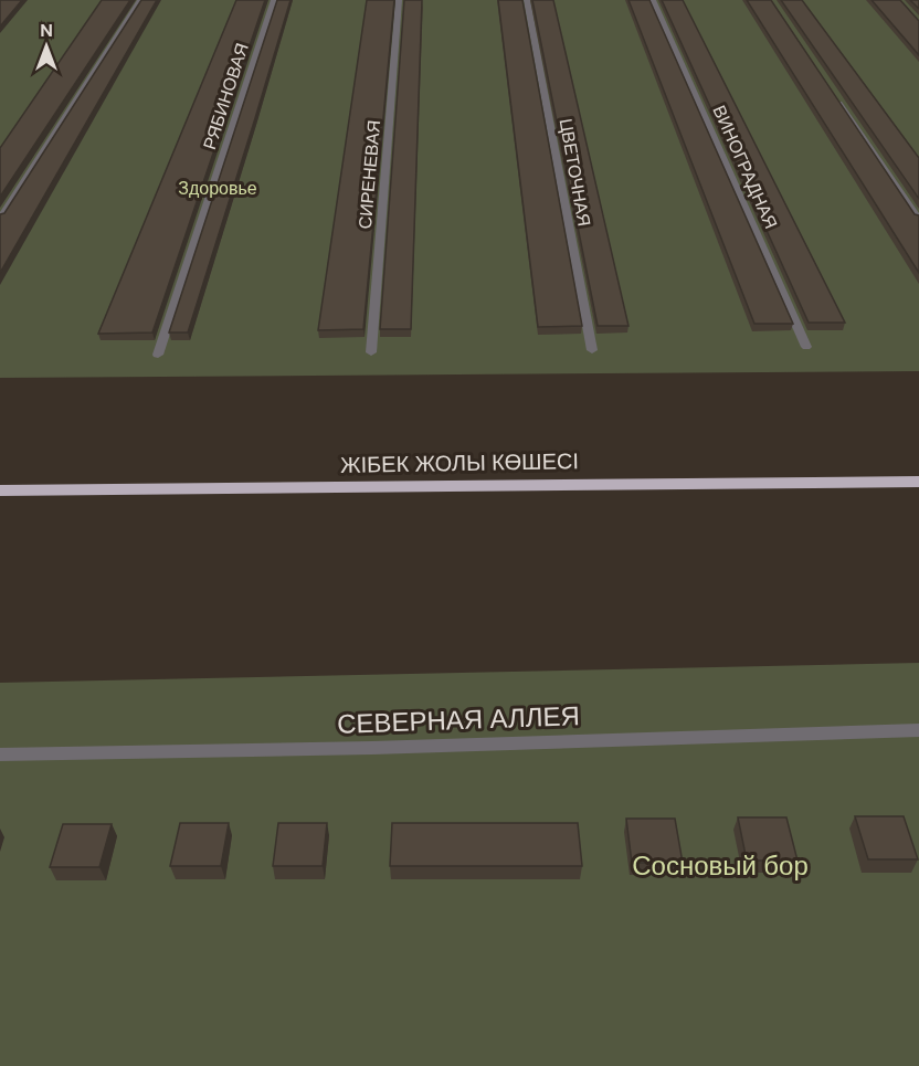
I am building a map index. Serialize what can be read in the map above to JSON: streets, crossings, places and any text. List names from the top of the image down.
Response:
{
  "streets": {
    "highway": ["ЖІБЕК ЖОЛЫ КӨШЕСІ"],
    "street": [
      "РЯБИНОВАЯ",
      "ВИНОГРАДНАЯ",
      "ЦВЕТОЧНАЯ",
      "СИРЕНЕВАЯ",
      "СЕВЕРНАЯ АЛЛЕЯ"
    ]
  },
  "parks": ["Здоровье", "Сосновый бор"],
  "north": "top"
}
